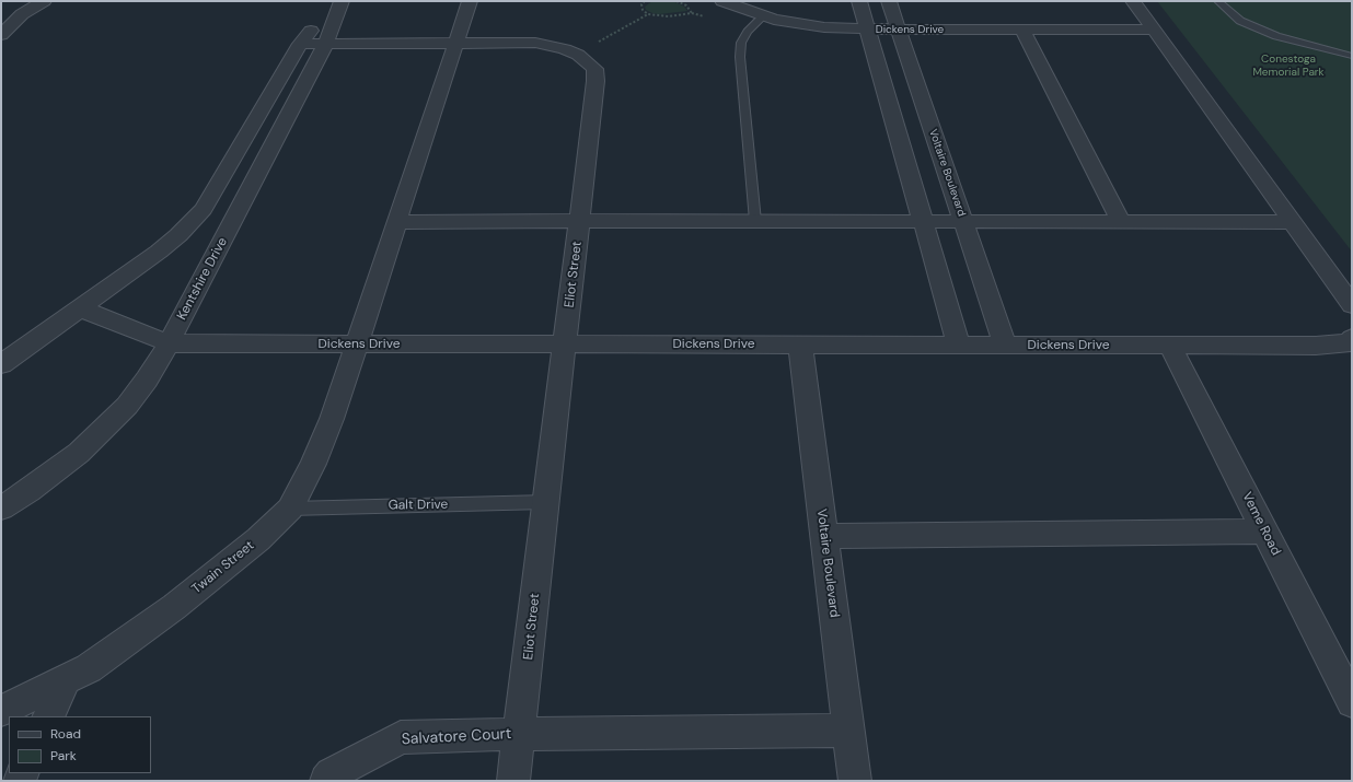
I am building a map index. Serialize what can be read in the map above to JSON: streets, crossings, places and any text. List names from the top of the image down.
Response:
{
  "streets": {
    "street": [
      "Dickens Drive",
      "Voltaire Boulevard",
      "Eliot Street",
      "Kentshire Drive",
      "Veme Road",
      "Twain Street",
      "Salvatore Court"
    ],
    "lane": ["Galt Drive"]
  },
  "crossings": [
    ["Dickens Drive", "Voltaire Boulevard"],
    ["Dickens Drive", "Eliot Street"],
    ["Dickens Drive", "Kentshire Drive"],
    ["Dickens Drive", "Veme Road"],
    ["Dickens Drive", "Twain Street"],
    ["Voltaire Boulevard", "Salvatore Court"],
    ["Eliot Street", "Kentshire Drive"],
    ["Eliot Street", "Galt Drive"],
    ["Eliot Street", "Twain Street"],
    ["Eliot Street", "Salvatore Court"],
    ["Galt Drive", "Twain Street"]
  ],
  "parks": ["Conestoga Memorial Park"],
  "legend": ["Road", "Park"]
}
